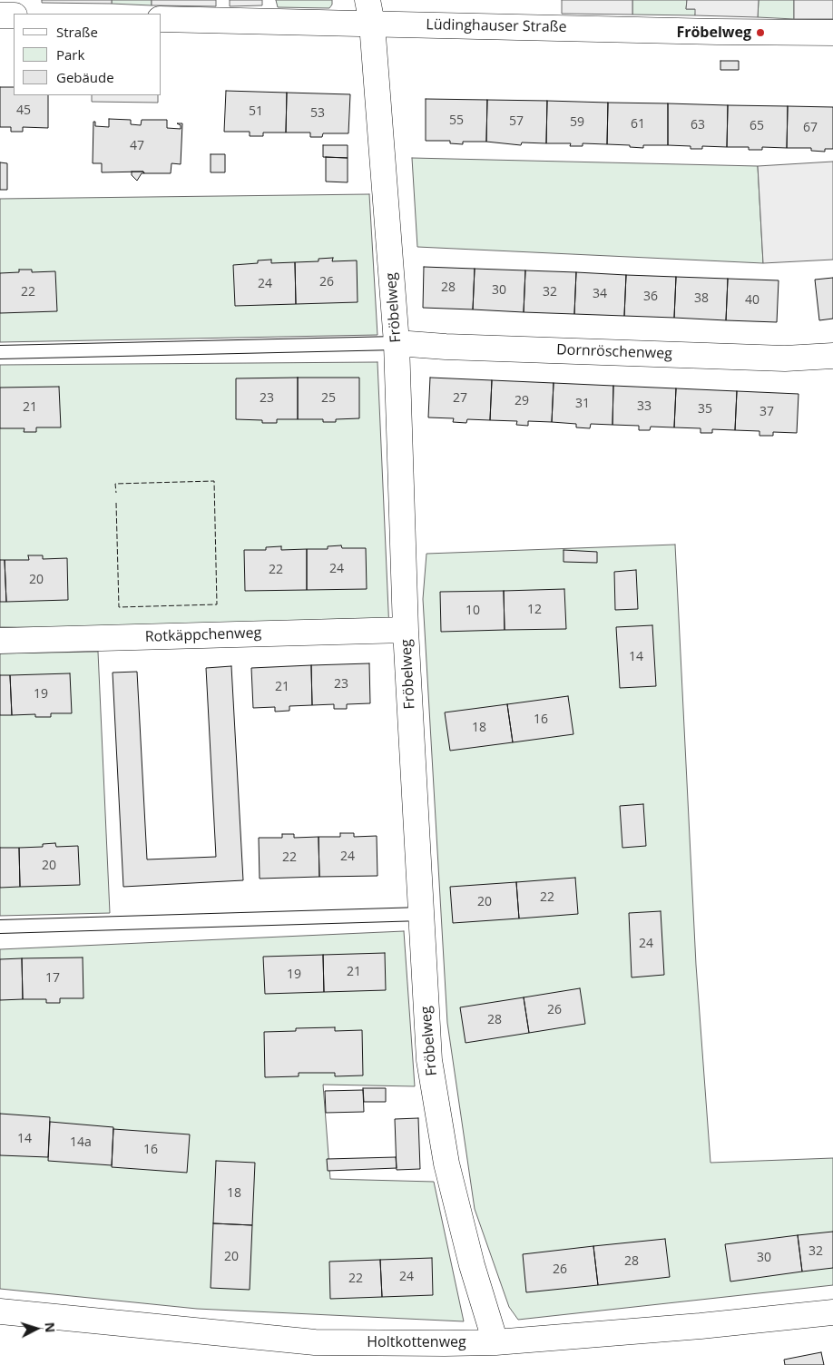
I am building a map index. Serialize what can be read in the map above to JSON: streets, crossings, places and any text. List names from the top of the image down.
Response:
{
  "streets": {
    "street": [
      "Lüdinghauser Straße",
      "Fröbelweg",
      "Dornröschenweg",
      "Rotkäppchenweg",
      "Holtkottenweg"
    ]
  },
  "crossings": [
    ["Lüdinghauser Straße", "Fröbelweg"],
    ["Fröbelweg", "Dornröschenweg"],
    ["Fröbelweg", "Rotkäppchenweg"],
    ["Fröbelweg", "Holtkottenweg"]
  ],
  "places": ["Fröbelweg"],
  "house_numbers": [
    "45",
    "51",
    "53",
    "55",
    "57",
    "59",
    "61",
    "63",
    "65",
    "67",
    "47",
    "26",
    "24",
    "28",
    "30",
    "22",
    "32",
    "34",
    "36",
    "38",
    "40",
    "23",
    "25",
    "27",
    "29",
    "31",
    "33",
    "21",
    "35",
    "37",
    "24",
    "22",
    "20",
    "12",
    "10",
    "14",
    "23",
    "21",
    "19",
    "16",
    "18",
    "24",
    "22",
    "20",
    "22",
    "20",
    "24",
    "21",
    "19",
    "17",
    "26",
    "28",
    "14",
    "14a",
    "16",
    "18",
    "32",
    "20",
    "30",
    "28",
    "26",
    "24",
    "22"
  ],
  "legend": ["Straße", "Park", "Gebäude"],
  "north": "right"
}
